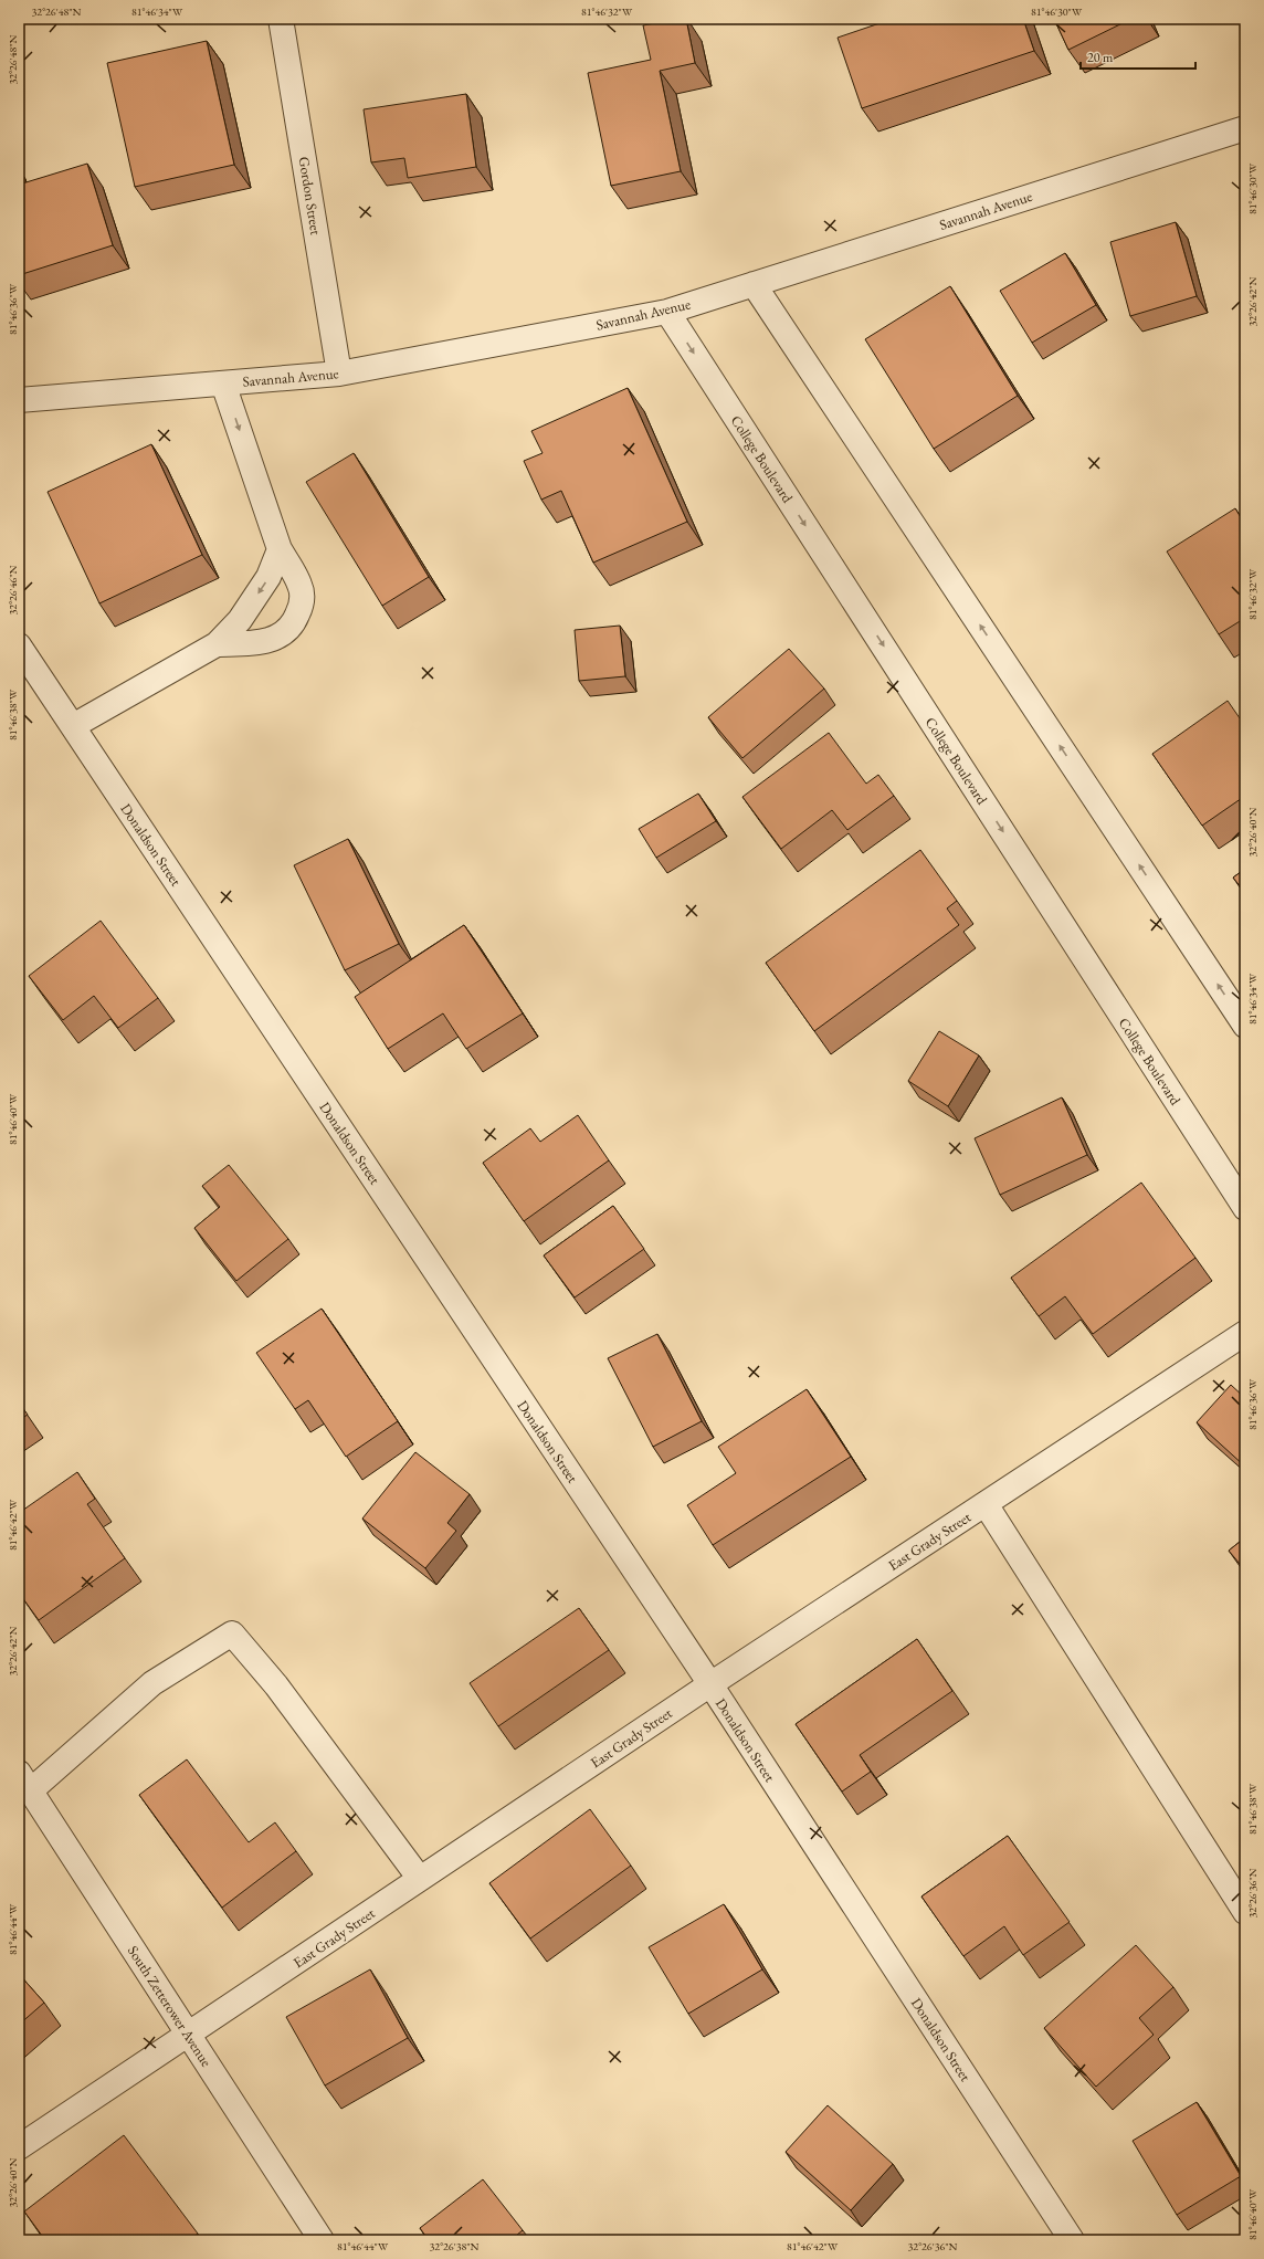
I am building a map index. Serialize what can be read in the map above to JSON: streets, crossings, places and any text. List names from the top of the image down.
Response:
{
  "streets": {
    "street": [
      "Gordon Street",
      "Savannah Avenue",
      "College Boulevard",
      "Donaldson Street",
      "East Grady Street",
      "South Zetterower Avenue"
    ]
  },
  "crossings": [
    ["Gordon Street", "Savannah Avenue"],
    ["Savannah Avenue", "College Boulevard"],
    ["Donaldson Street", "East Grady Street"],
    ["East Grady Street", "South Zetterower Avenue"]
  ],
  "scale_bar": "20 m",
  "coordinates": [
    "32°26'48\"N",
    "81°46'34\"W",
    "81°46'32\"W",
    "81°46'30\"W",
    "32°26'42\"N",
    "81°46'36\"W",
    "32°26'46\"N",
    "81°46'38\"W",
    "32°26'40\"N",
    "81°46'40\"W",
    "81°46'42\"W",
    "32°26'36\"N",
    "81°46'44\"W",
    "32°26'38\"N"
  ]
}
